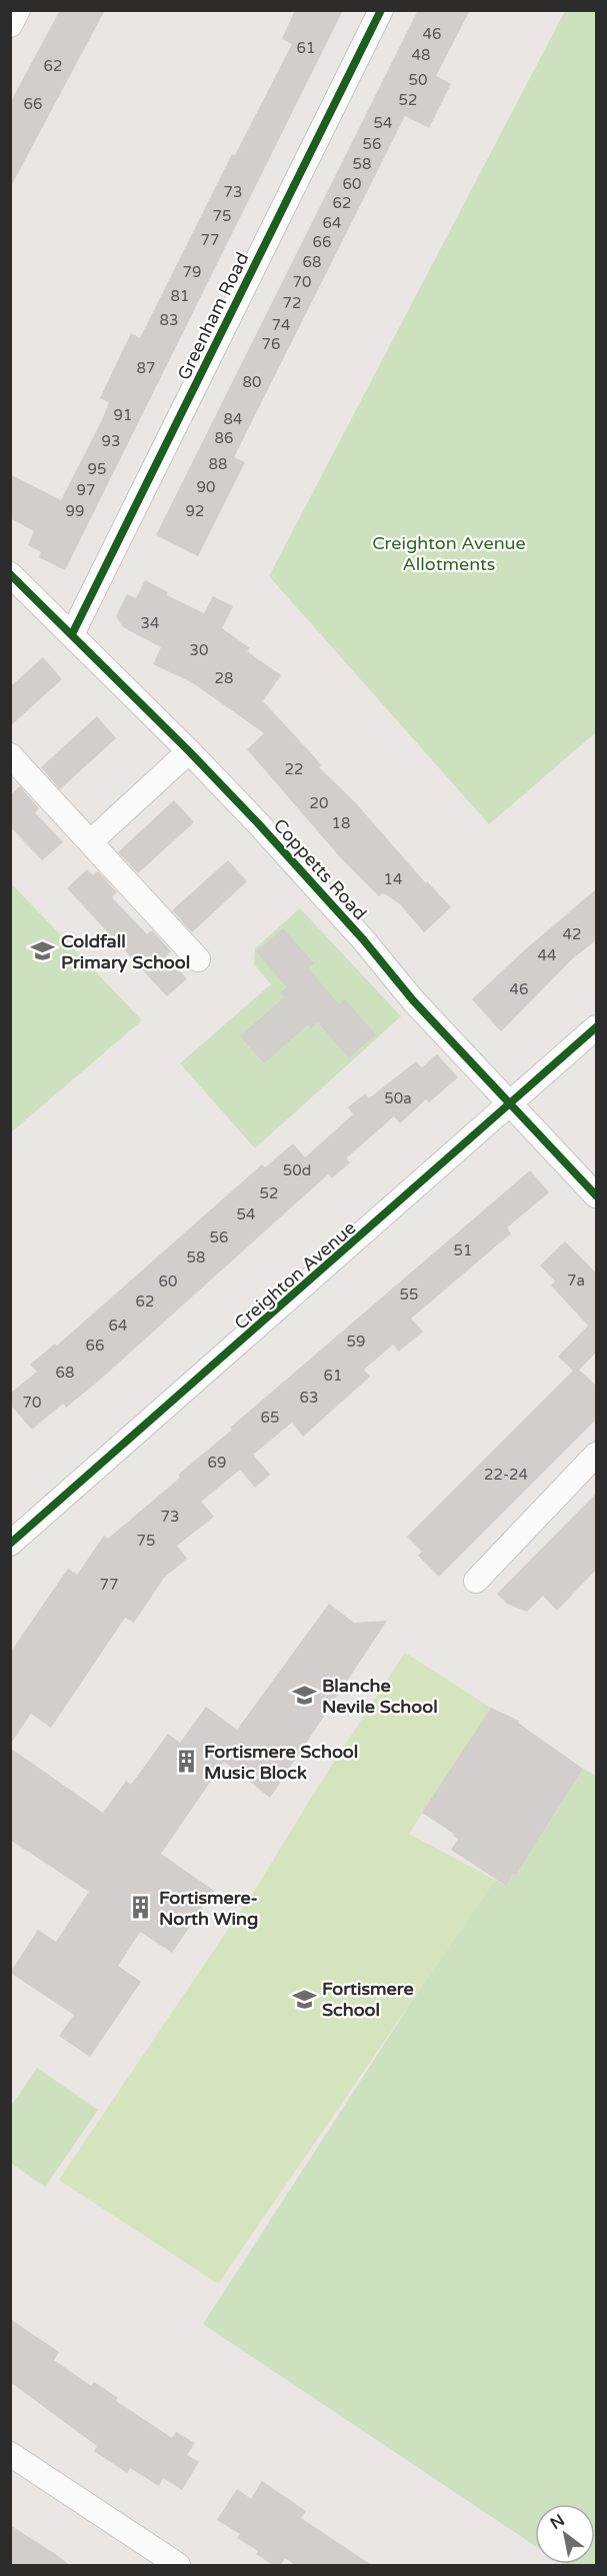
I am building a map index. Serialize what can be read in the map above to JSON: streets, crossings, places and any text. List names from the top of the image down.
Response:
{
  "streets": {
    "street": ["Greenham Road", "Coppetts Road", "Creighton Avenue"]
  },
  "crossings": [
    ["Greenham Road", "Coppetts Road"],
    ["Coppetts Road", "Creighton Avenue"]
  ],
  "parks": ["Creighton Avenue Allotments"],
  "places": {
    "school or university": ["Coldfall Primary School", "Blanche Nevile School", "Fortismere School"],
    "building": ["Fortismere School Music Block", "Fortismere- North Wing"]
  },
  "house_numbers": [
    "46",
    "61",
    "48",
    "62",
    "50",
    "52",
    "66",
    "54",
    "56",
    "58",
    "60",
    "73",
    "62",
    "75",
    "64",
    "77",
    "66",
    "68",
    "79",
    "70",
    "81",
    "72",
    "83",
    "74",
    "76",
    "87",
    "80",
    "91",
    "84",
    "86",
    "93",
    "88",
    "95",
    "90",
    "97",
    "99",
    "92",
    "34",
    "30",
    "28",
    "22",
    "20",
    "18",
    "14",
    "42",
    "44",
    "46",
    "50a",
    "50d",
    "52",
    "54",
    "56",
    "51",
    "58",
    "7a",
    "60",
    "55",
    "62",
    "64",
    "59",
    "66",
    "68",
    "61",
    "63",
    "70",
    "65",
    "69",
    "22-24",
    "73",
    "75",
    "77"
  ],
  "north": "top left"
}
